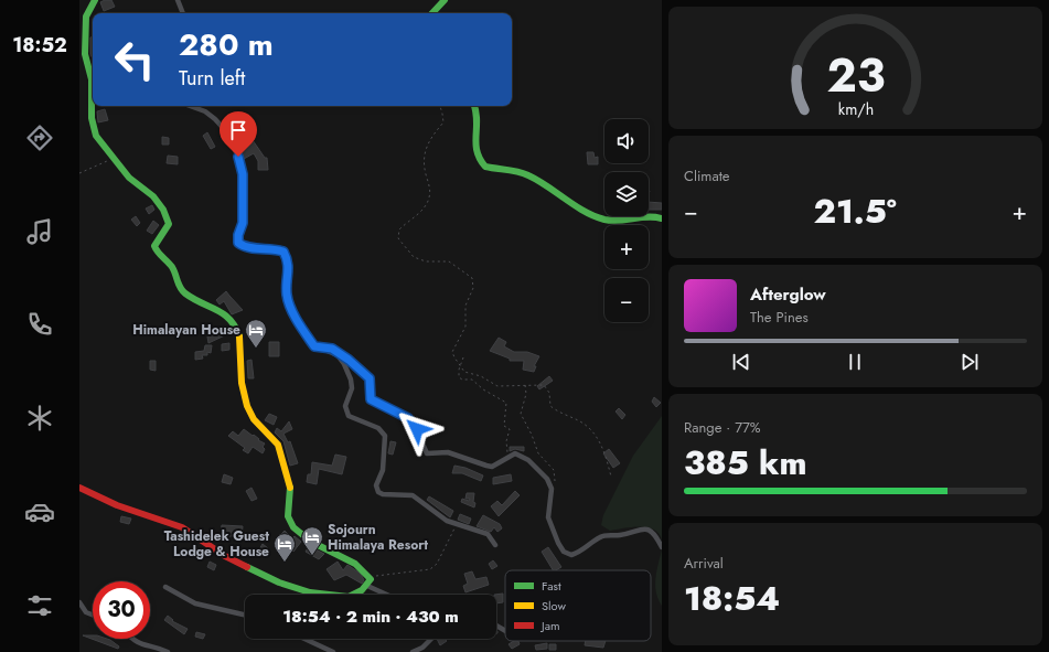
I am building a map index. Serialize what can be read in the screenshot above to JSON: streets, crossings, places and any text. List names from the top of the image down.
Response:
{
  "places": {
    "hotel": ["Himalayan House", "Sojourn Himalaya Resort", "Tashidelek Guest Lodge & House"]
  },
  "legend": ["Fast", "Slow", "Jam"],
  "page": {
    "tabs": "18:52",
    "turn": ["280 m", "Turn left"],
    "map_buttons": ["+", "−"],
    "tile": [
      "Climate",
      ["Range · 77%", "385 km"],
      ["Arrival", "18:54"]
    ],
    "heat": ["−", "21.5°", "+"],
    "song": ["Afterglow", "The Pines"],
    "limit": "30",
    "trip": "18:54 · 2 min · 430 m",
    "gauge": ["23", "km/h"]
  }
}
